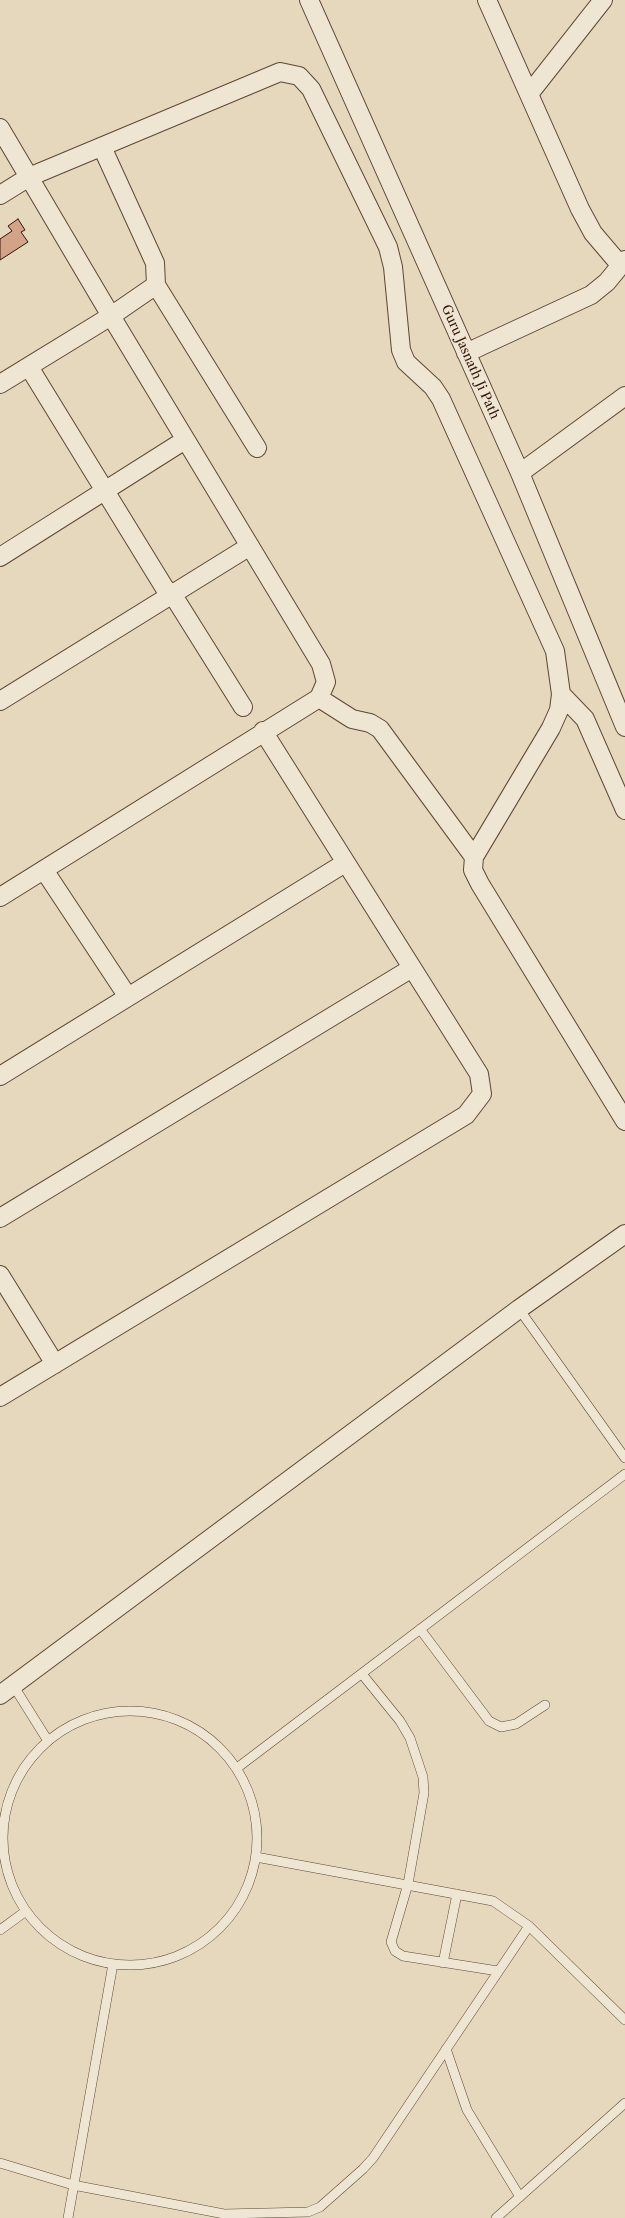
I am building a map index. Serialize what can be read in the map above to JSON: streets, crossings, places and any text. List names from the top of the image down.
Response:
{
  "streets": {
    "street": ["Guru Jasnath Ji Path"]
  }
}
